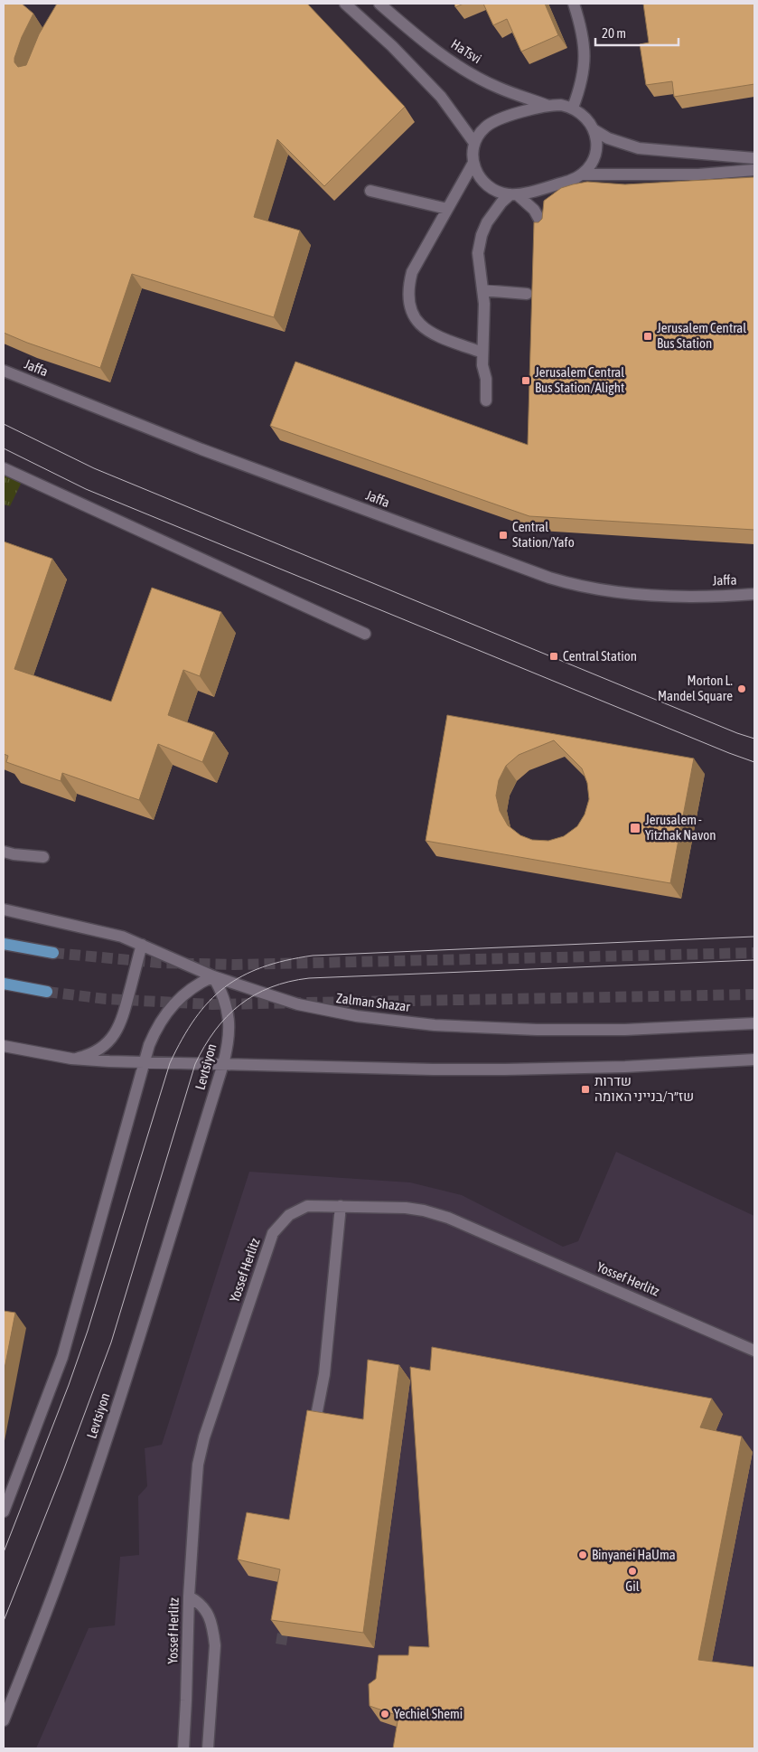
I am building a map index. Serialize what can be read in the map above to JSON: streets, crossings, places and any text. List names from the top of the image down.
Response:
{
  "streets": {
    "street": [
      "HaTsvi",
      "Jaffa",
      "Zalman Shazar",
      "Levtsiyon",
      "Yossef Herlitz"
    ]
  },
  "crossings": [
    ["Zalman Shazar", "Levtsiyon"]
  ],
  "places": {
    "transit": [
      "Jerusalem Central Bus Station",
      "Jerusalem Central Bus Station/Alight",
      "Central Station/Yafo",
      "Central Station",
      "Jerusalem - Yitzhak Navon",
      "שדרות שז״ר/בנייני האומה"
    ],
    "other": [
      "Morton L. Mandel Square",
      "Binyanei HaUma",
      "Gil",
      "Yechiel Shemi"
    ]
  },
  "scale_bar": "20 m"
}
